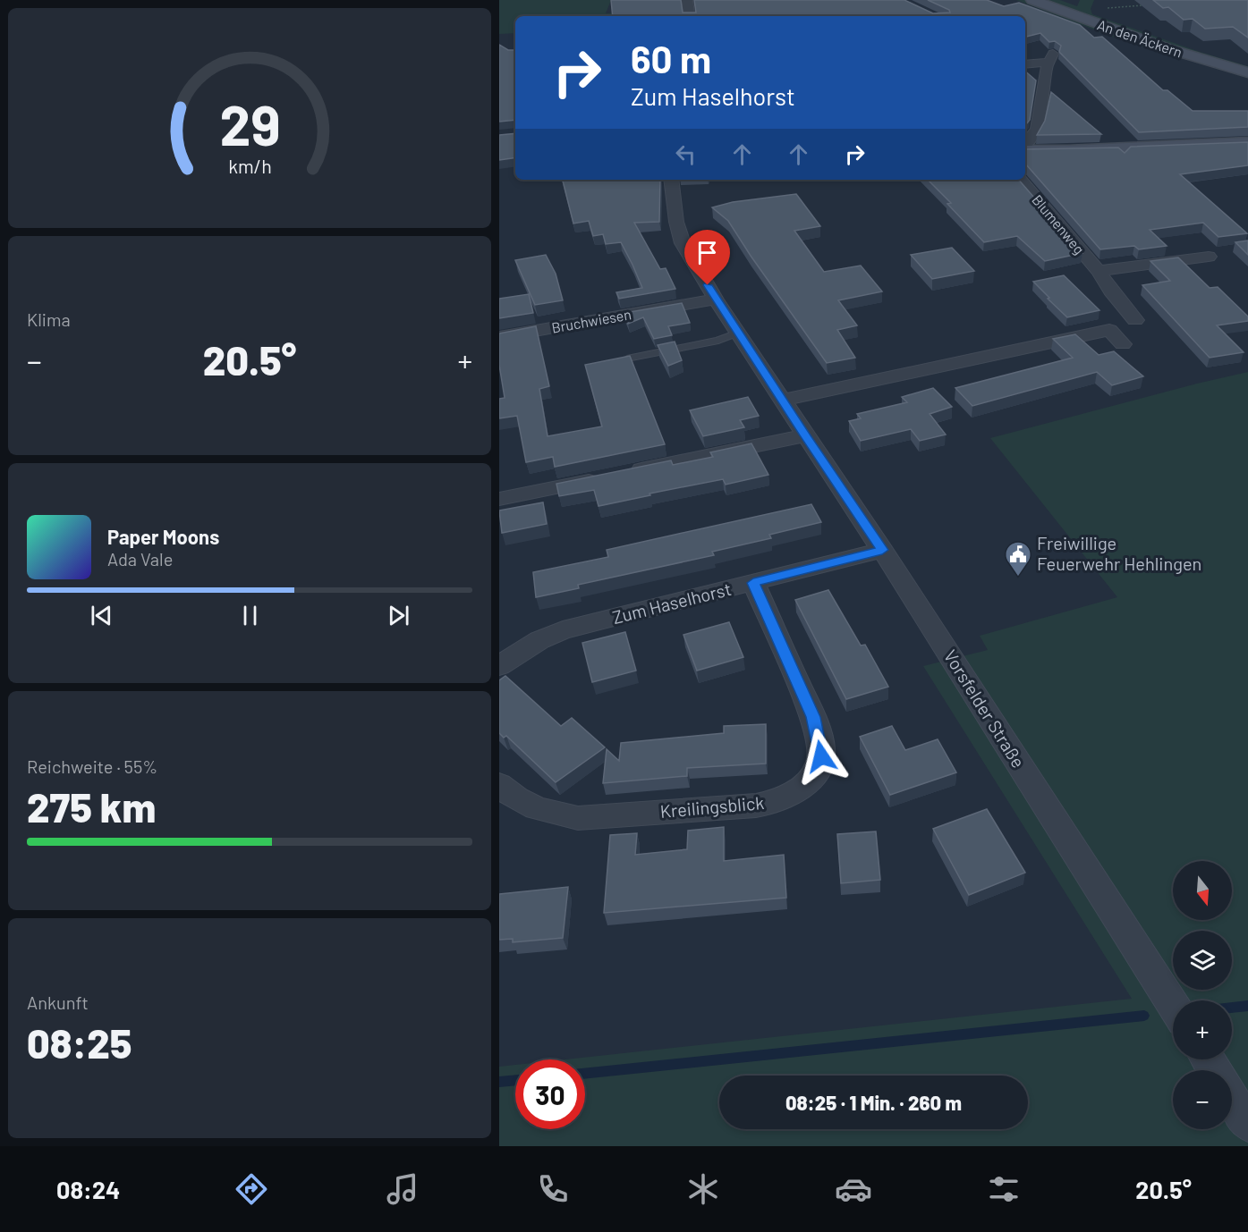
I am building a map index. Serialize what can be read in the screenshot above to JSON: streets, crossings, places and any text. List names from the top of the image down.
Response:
{
  "streets": {
    "main road": ["An den Äckern"],
    "street": [
      "Blumenweg",
      "Bruchwiesen",
      "Zum Haselhorst",
      "Vorsfelder Straße",
      "Kreilingsblick"
    ]
  },
  "crossings": [
    ["Bruchwiesen", "Vorsfelder Straße"],
    ["Zum Haselhorst", "Vorsfelder Straße"],
    ["Zum Haselhorst", "Kreilingsblick"]
  ],
  "places": {
    "public building": ["Freiwillige Feuerwehr Hehlingen"]
  },
  "north": "bottom",
  "page": {
    "turn": ["60 m", "Zum Haselhorst"],
    "tile": [
      "Klima",
      ["Reichweite · 55%", "275 km"],
      ["Ankunft", "08:25"]
    ],
    "heat": ["−", "20.5°", "+"],
    "song": ["Paper Moons", "Ada Vale"],
    "map_buttons": ["+", "−"],
    "limit": "30",
    "trip": "08:25 · 1 Min. · 260 m",
    "tabs": ["08:24", "20.5°"],
    "gauge": ["29", "km/h"]
  }
}
